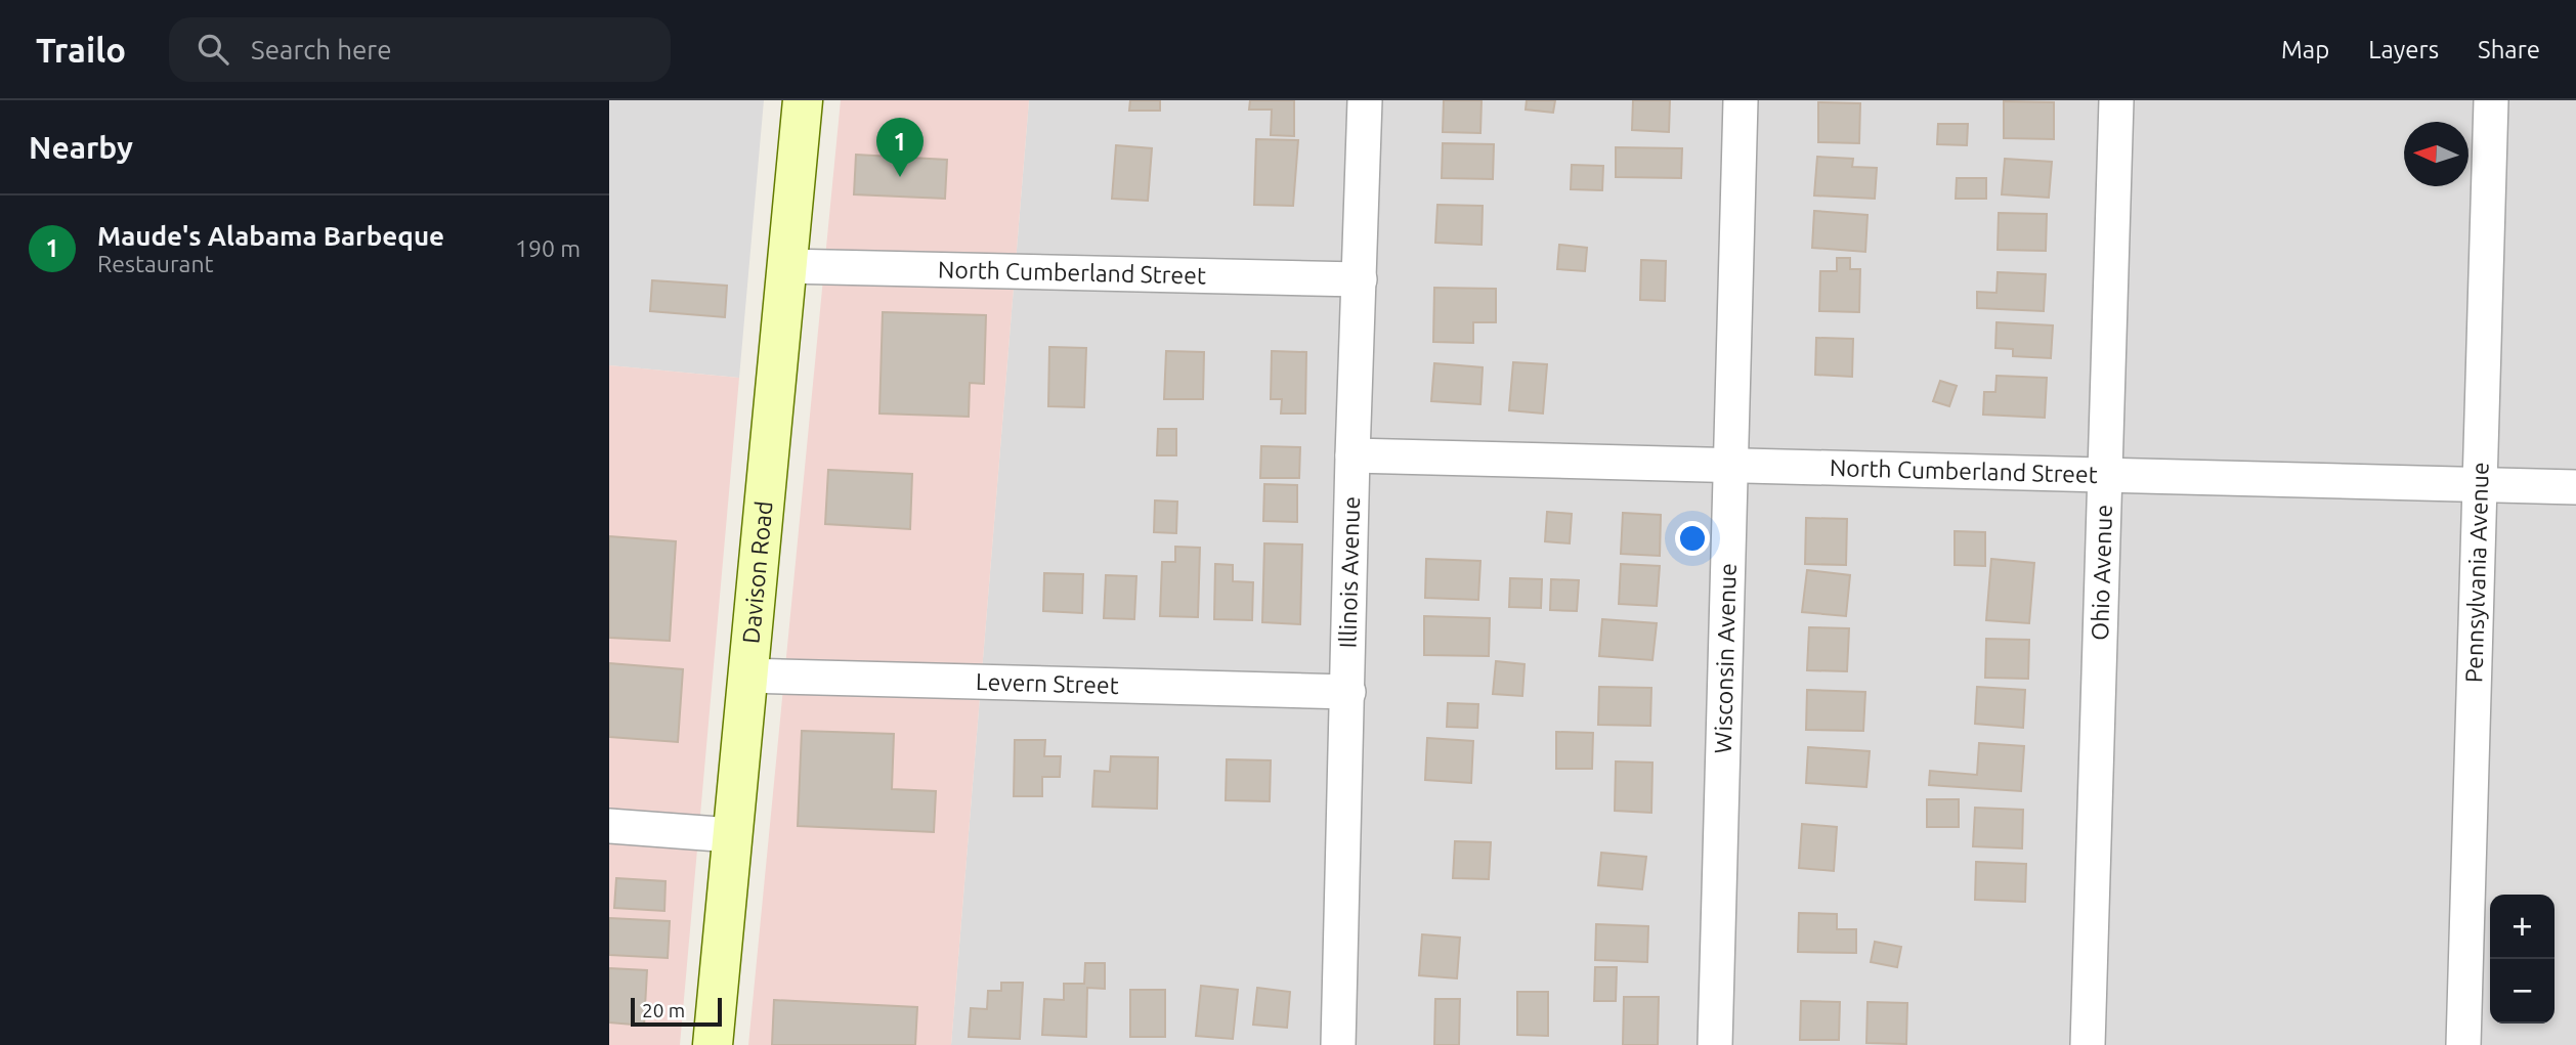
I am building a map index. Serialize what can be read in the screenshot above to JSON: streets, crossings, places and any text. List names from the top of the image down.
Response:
{
  "streets": {
    "main road": ["Davison Road"],
    "street": [
      "North Cumberland Street",
      "Illinois Avenue",
      "Ohio Avenue",
      "Pennsylvania Avenue",
      "Wisconsin Avenue",
      "Levern Street"
    ]
  },
  "crossings": [
    ["North Cumberland Street", "Davison Road"],
    ["North Cumberland Street", "Illinois Avenue"],
    ["North Cumberland Street", "Ohio Avenue"],
    ["North Cumberland Street", "Pennsylvania Avenue"],
    ["North Cumberland Street", "Wisconsin Avenue"],
    ["Davison Road", "Levern Street"],
    ["Illinois Avenue", "Levern Street"]
  ],
  "scale_bar": "20 m",
  "north": "left",
  "page": {
    "header": "Trailo",
    "search": "Search here",
    "nav": ["Map", "Layers", "Share"],
    "heading": "Nearby",
    "pins": "1",
    "list": [
      {
        "mark": "1",
        "name": "Maude's Alabama Barbeque",
        "note": "Restaurant",
        "value": "190 m"
      }
    ],
    "map_buttons": ["+", "−"],
    "scale": "20 m"
  }
}
